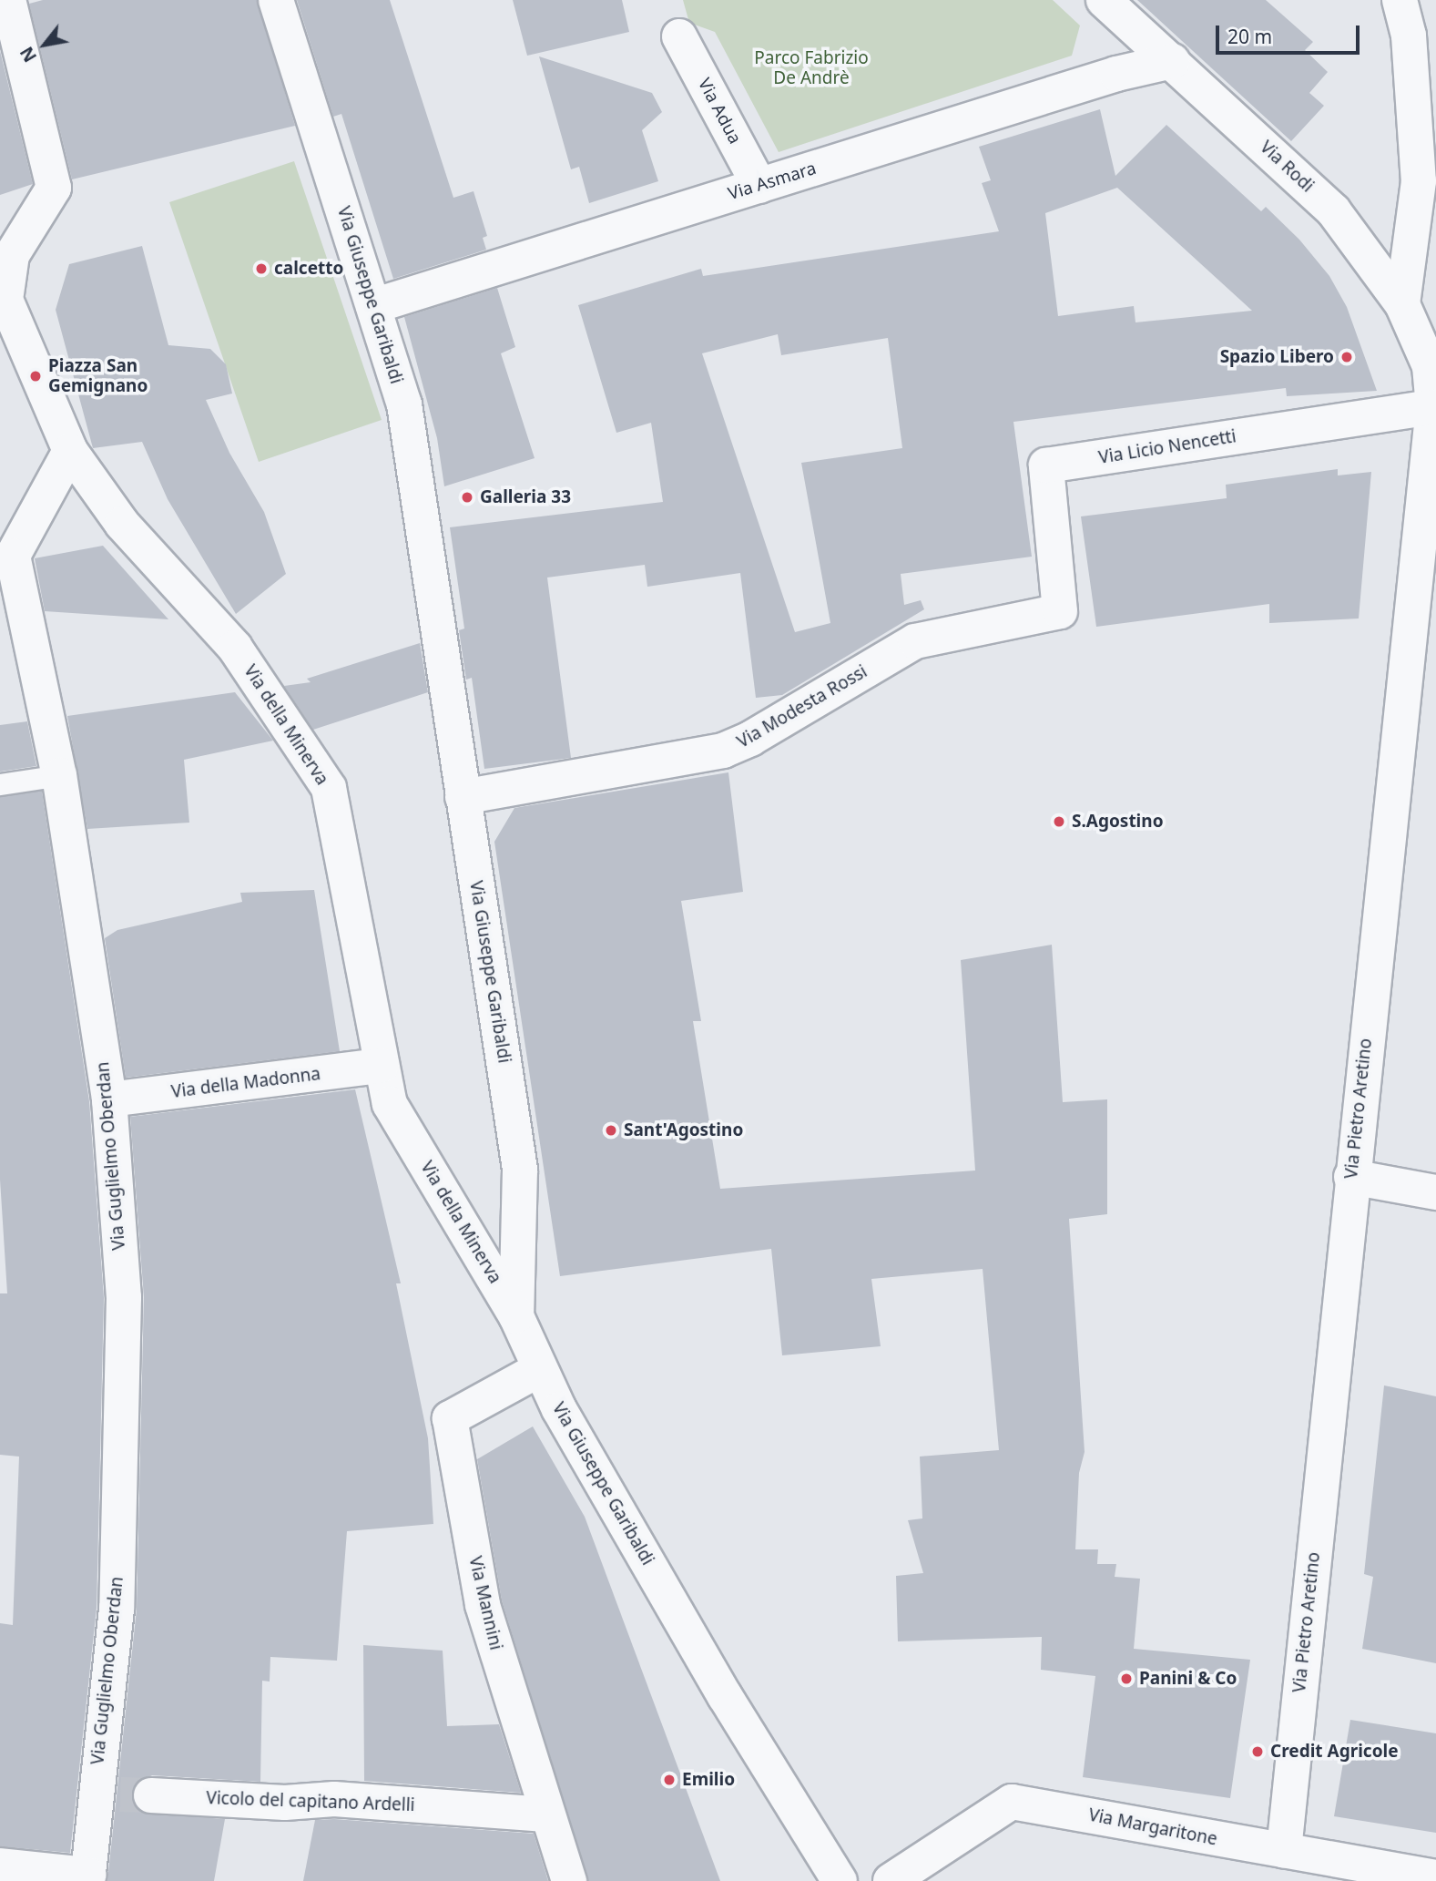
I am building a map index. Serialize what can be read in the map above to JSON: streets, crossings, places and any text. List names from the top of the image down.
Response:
{
  "streets": {
    "street": [
      "Via Adua",
      "Via Rodi",
      "Via Asmara",
      "Via Giuseppe Garibaldi",
      "Via Licio Nencetti",
      "Via Modesta Rossi",
      "Via della Minerva",
      "Via della Madonna",
      "Via Pietro Aretino",
      "Via Guglielmo Oberdan",
      "Via Mannini",
      "Vicolo del capitano Ardelli",
      "Via Margaritone"
    ]
  },
  "crossings": [
    ["Via Adua", "Via Asmara"],
    ["Via Rodi", "Via Asmara"],
    ["Via Rodi", "Via Pietro Aretino"],
    ["Via Asmara", "Via Giuseppe Garibaldi"],
    ["Via Giuseppe Garibaldi", "Via Modesta Rossi"],
    ["Via Giuseppe Garibaldi", "Via della Minerva"],
    ["Via Giuseppe Garibaldi", "Via Mannini"],
    ["Via Licio Nencetti", "Via Modesta Rossi"],
    ["Via Licio Nencetti", "Via Pietro Aretino"],
    ["Via della Minerva", "Via della Madonna"],
    ["Via della Minerva", "Via Guglielmo Oberdan"],
    ["Via della Madonna", "Via Guglielmo Oberdan"],
    ["Via Pietro Aretino", "Via Margaritone"],
    ["Via Guglielmo Oberdan", "Vicolo del capitano Ardelli"],
    ["Via Mannini", "Vicolo del capitano Ardelli"]
  ],
  "parks": ["Parco Fabrizio De Andrè"],
  "places": [
    "calcetto",
    "Spazio Libero",
    "Piazza San Gemignano",
    "Galleria 33",
    "S.Agostino",
    "Sant'Agostino",
    "Panini & Co",
    "Credit Agricole",
    "Emilio"
  ],
  "scale_bar": "20 m",
  "north": "bottom left"
}
